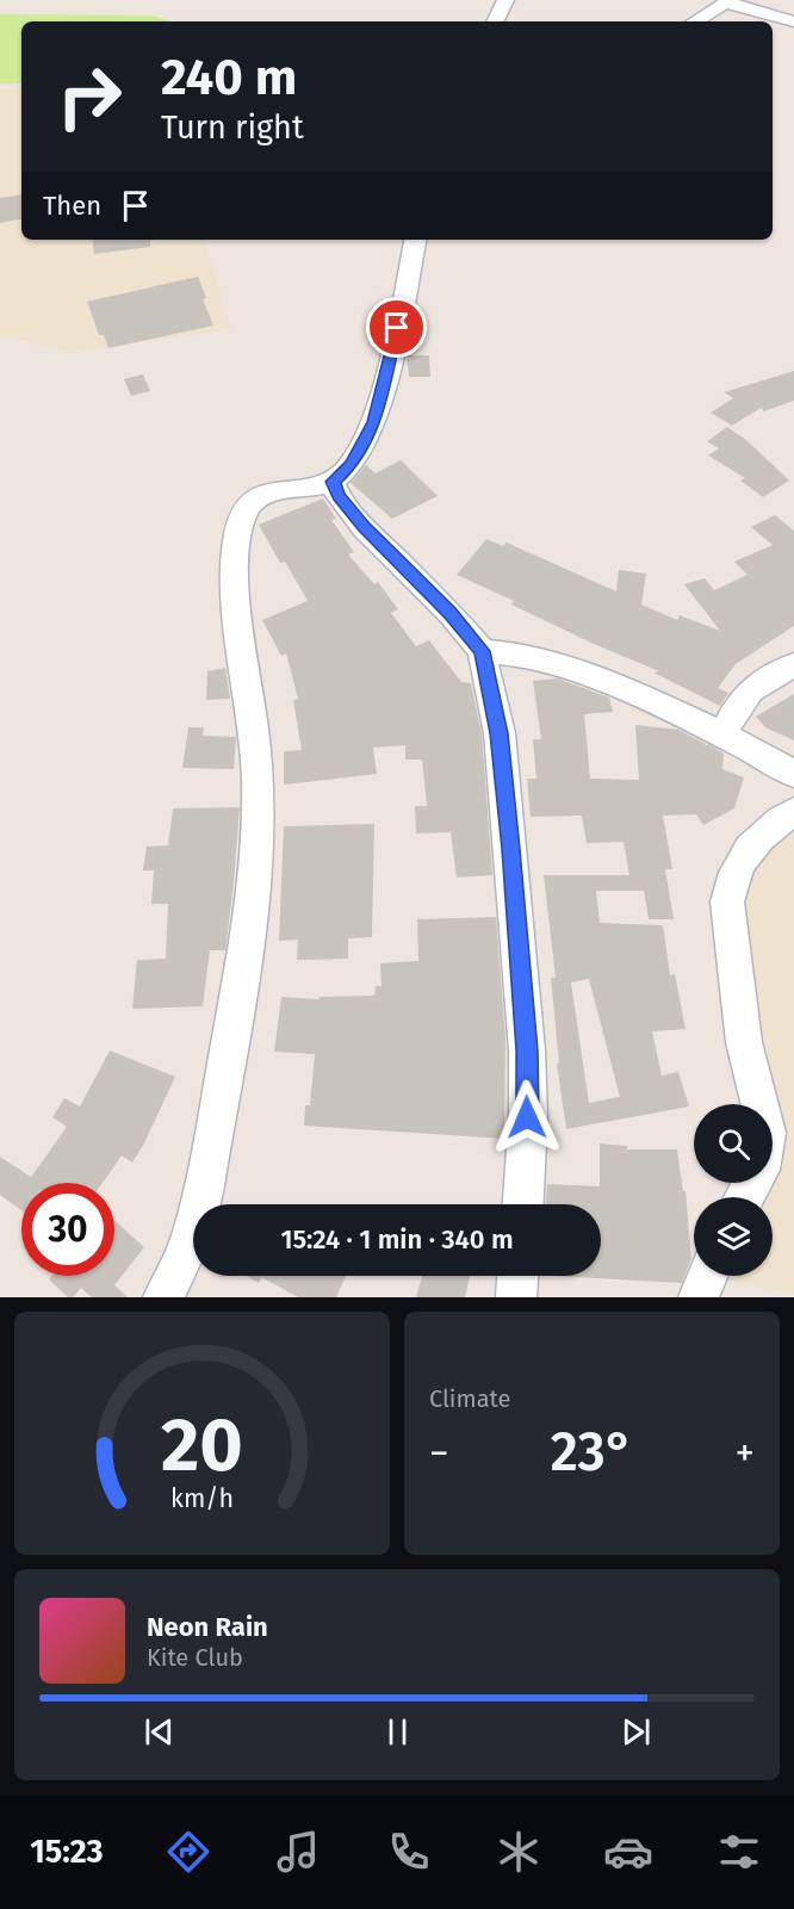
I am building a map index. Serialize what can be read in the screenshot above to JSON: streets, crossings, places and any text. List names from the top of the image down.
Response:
{
  "page": {
    "turn": ["240 m", "Turn right"],
    "then": "Then",
    "limit": "30",
    "trip": "15:24 · 1 min · 340 m",
    "tile": "Climate",
    "heat": ["−", "23°", "+"],
    "song": ["Neon Rain", "Kite Club"],
    "tabs": "15:23",
    "gauge": ["20", "km/h"]
  }
}
